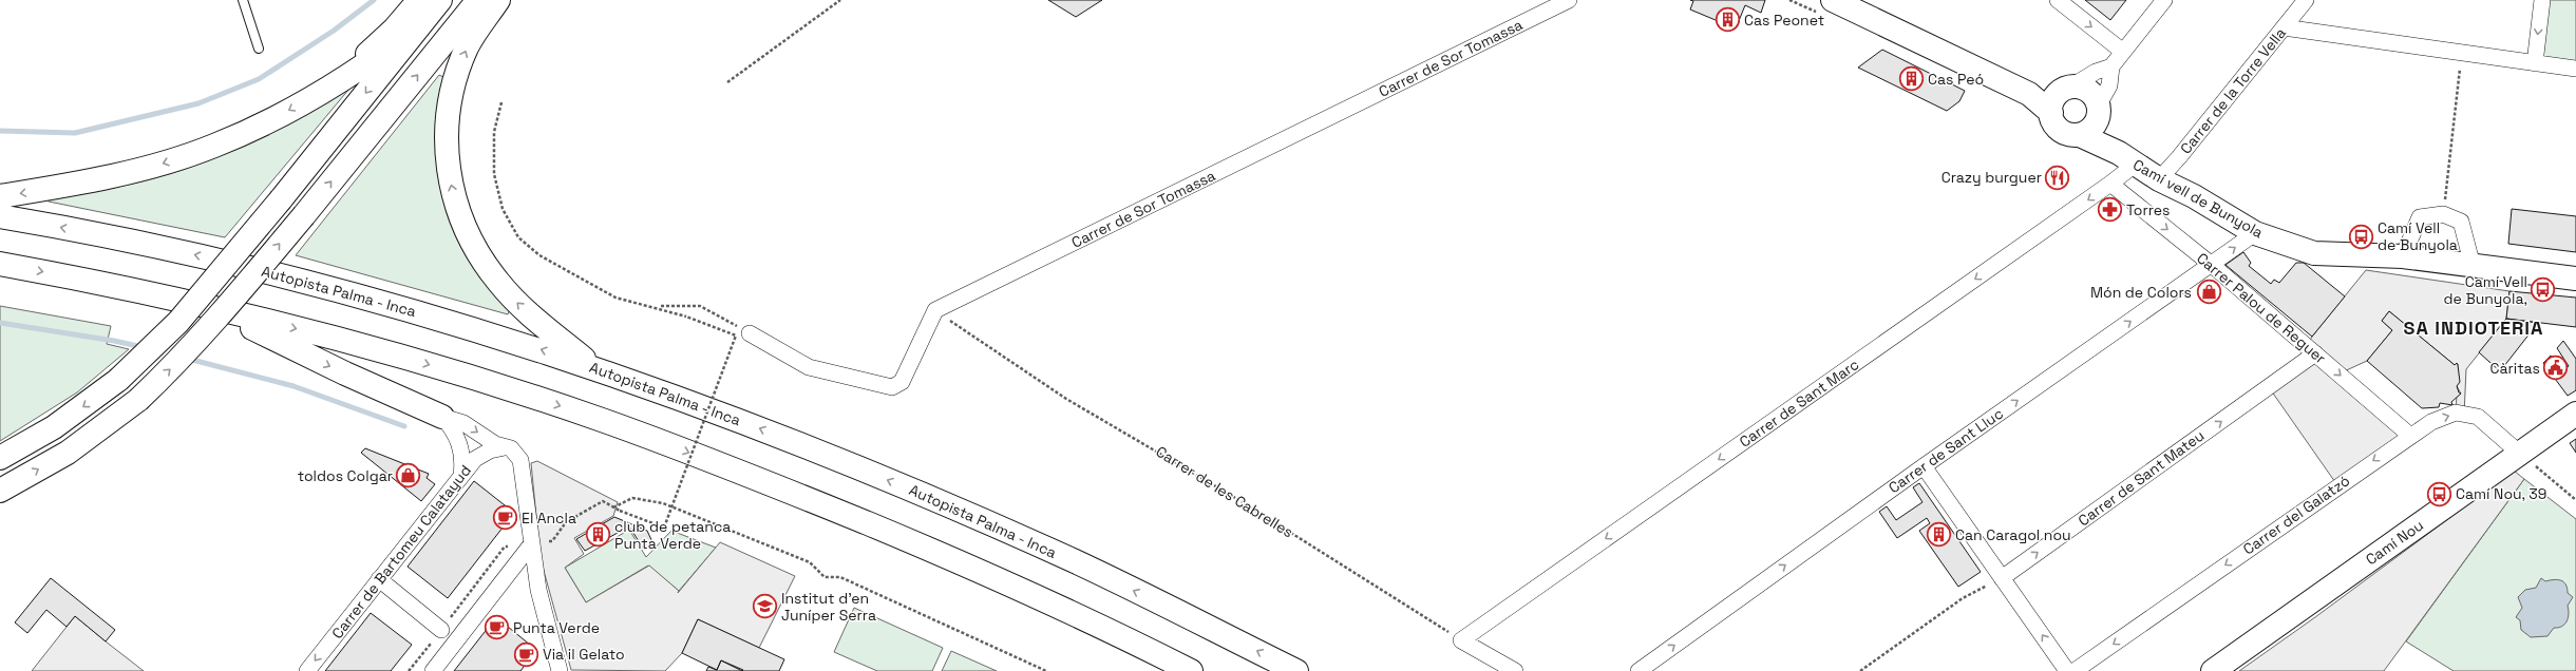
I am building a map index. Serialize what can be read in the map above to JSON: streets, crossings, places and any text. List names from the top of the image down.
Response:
{
  "streets": {
    "main road": ["Camí vell de Bunyola", "Autopista Palma - Inca", "Camí Nou"],
    "street": [
      "Carrer de Sor Tomassa",
      "Carrer de la Torre Vella",
      "Carrer Palou de Reguer",
      "Carrer de Sant Marc",
      "Carrer de Sant Lluc",
      "Carrer de Sant Mateu",
      "Carrer del Galatzó",
      "Carrer de Bartomeu Calatayud"
    ],
    "path": ["Carrer de les Cabrelles"]
  },
  "crossings": [
    ["Carrer de Sor Tomassa", "Carrer de les Cabrelles"],
    ["Carrer de la Torre Vella", "Camí vell de Bunyola"],
    ["Camí vell de Bunyola", "Carrer de Sant Marc"],
    ["Camí vell de Bunyola", "Carrer de Sant Lluc"],
    ["Carrer Palou de Reguer", "Carrer de Sant Marc"],
    ["Carrer Palou de Reguer", "Carrer de Sant Lluc"],
    ["Carrer Palou de Reguer", "Carrer de Sant Mateu"],
    ["Carrer Palou de Reguer", "Carrer del Galatzó"],
    ["Carrer de Sant Marc", "Carrer de les Cabrelles"],
    ["Carrer del Galatzó", "Camí Nou"]
  ],
  "one_way": [
    "Carrer Palou de Reguer",
    "Carrer de Sant Marc",
    "Carrer de Sant Lluc",
    "Carrer de Sant Mateu"
  ],
  "districts": ["SA INDIOTERIA"],
  "places": {
    "building": [
      "Cas Peonet",
      "Cas Peó",
      "club de petanca Punta Verde",
      "Can Caragol nou"
    ],
    "restaurant": ["Crazy burguer"],
    "pharmacy": ["Torres"],
    "bus stop": ["Camí Vell de Bunyola", "Camí Vell de Bunyola,", "Camí Nou, 39"],
    "shop": ["Món de Colors", "toldos Colgar"],
    "public building": ["Càritas"],
    "cafe": ["El Ancla", "Punta Verde", "Via il Gelato"],
    "school or university": ["Institut d'en Juníper Serra"]
  }
}
